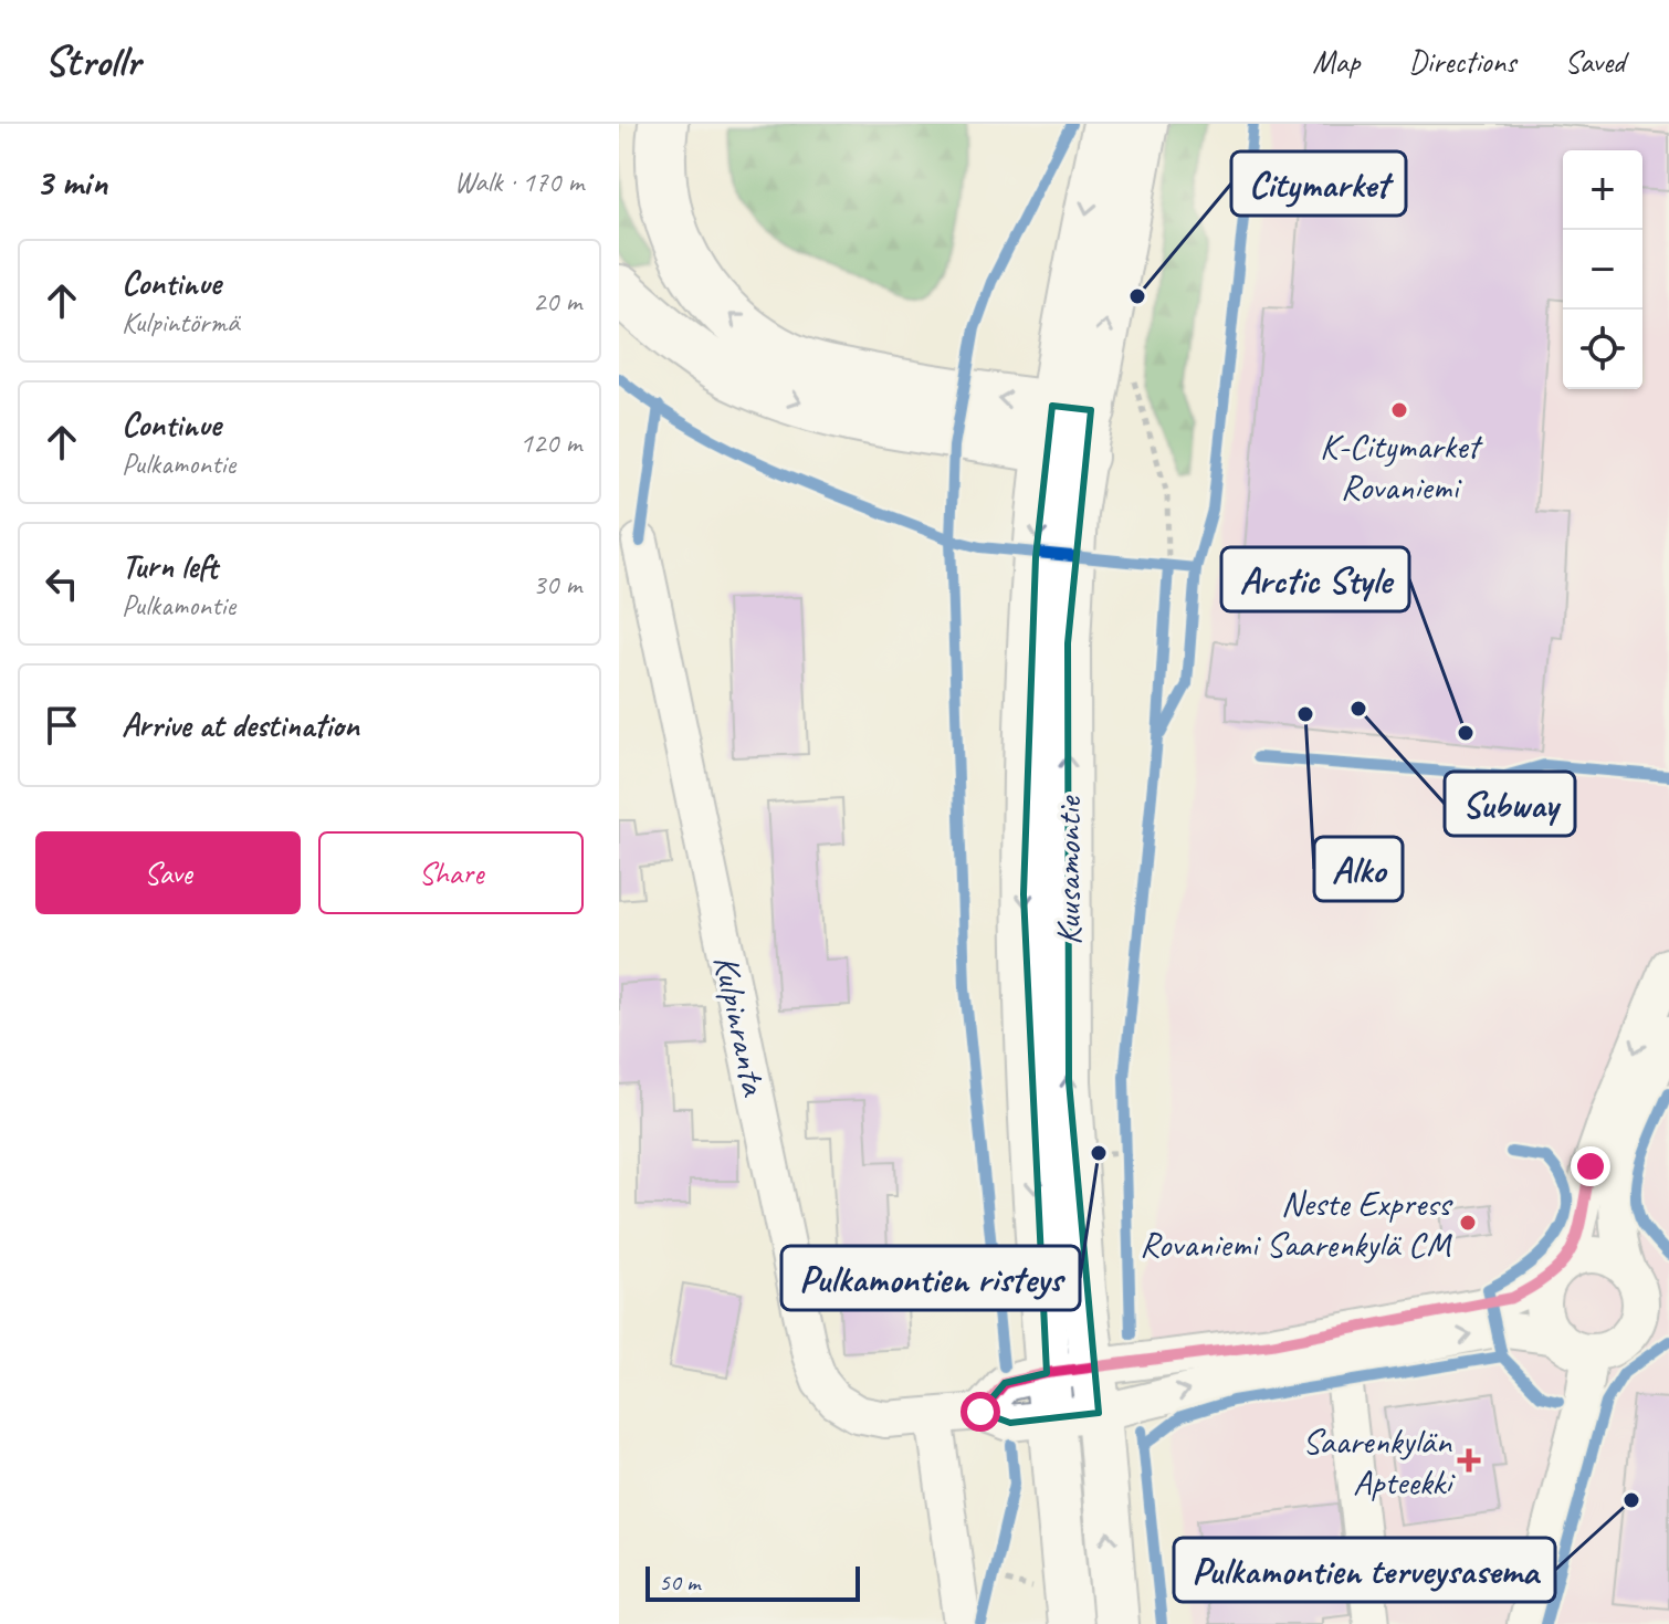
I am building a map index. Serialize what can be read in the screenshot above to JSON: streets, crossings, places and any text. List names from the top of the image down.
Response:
{
  "streets": {
    "main road": ["Kuusamontie"],
    "street": ["Kulpinranta"]
  },
  "crossings": [
    ["Kuusamontie", "Kulpinranta"]
  ],
  "places": {
    "other": [
      "Citymarket",
      "K-Citymarket Rovaniemi",
      "Subway",
      "Alko",
      "Arctic Style",
      "Pulkamontien risteys",
      "Neste Express Rovaniemi Saarenkylä CM",
      "Pulkamontien terveysasema"
    ],
    "health": ["Saarenkylän Apteekki"]
  },
  "scale_bar": "50 m",
  "page": {
    "header": "Strollr",
    "nav": ["Map", "Directions", "Saved"],
    "heading": ["3 min", "Walk · 170 m"],
    "map_buttons": ["+", "−"],
    "list": [
      ["Continue", "Kulpintörmä", "20 m"],
      ["Continue", "Pulkamontie", "120 m"],
      ["Turn left", "Pulkamontie", "30 m"],
      "Arrive at destination"
    ],
    "buttons": ["Save", "Share"],
    "scale": "50 m"
  }
}
